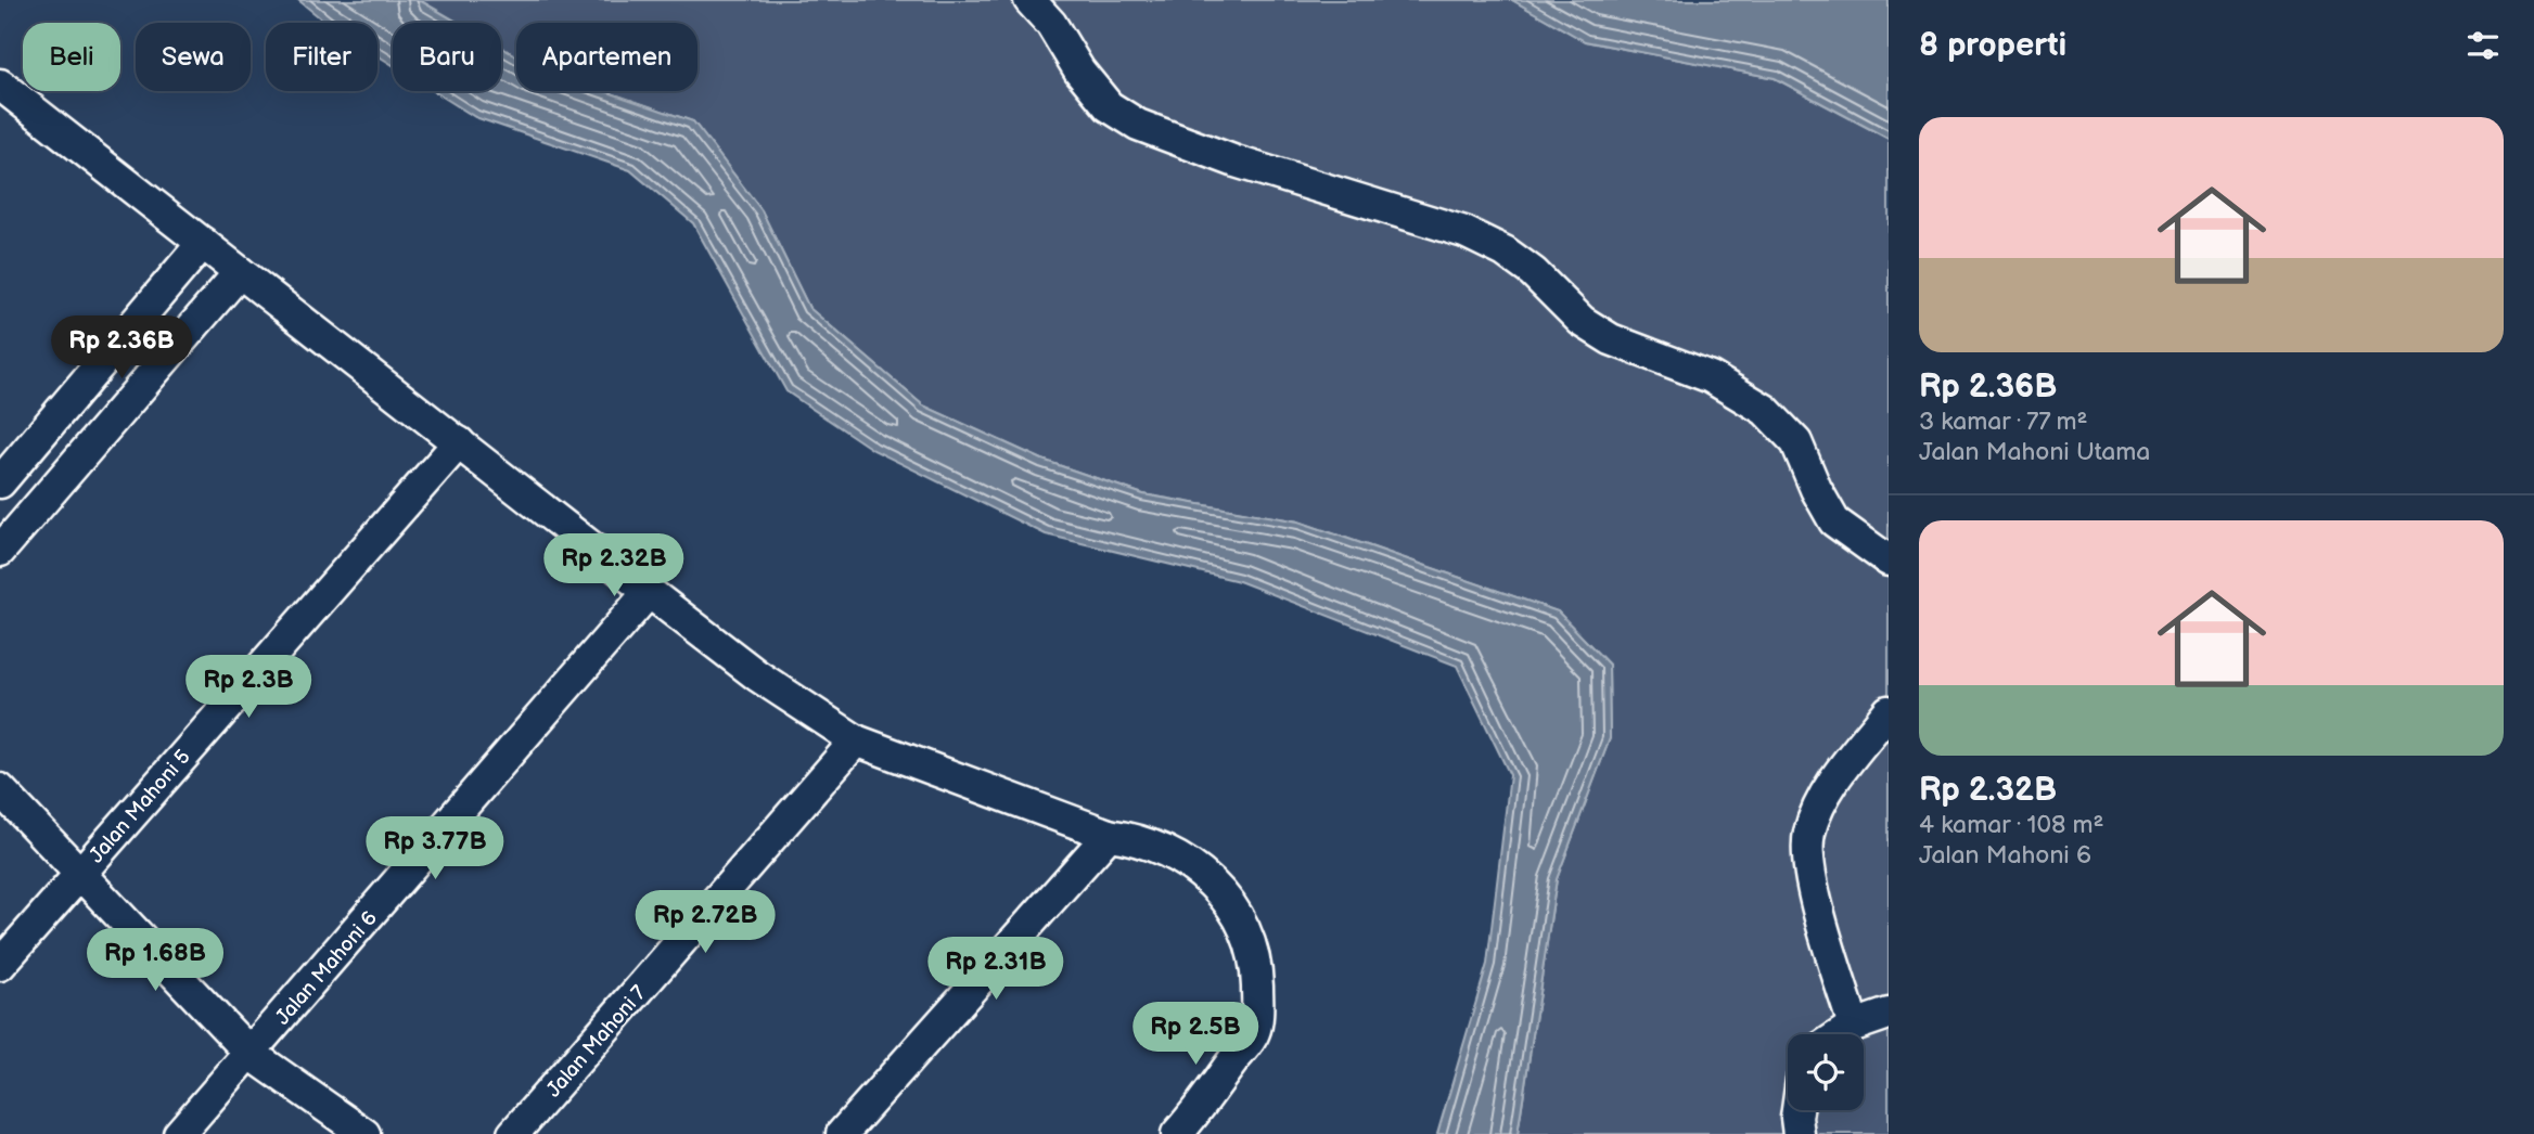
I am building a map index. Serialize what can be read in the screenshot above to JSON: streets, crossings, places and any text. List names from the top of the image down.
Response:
{
  "streets": {
    "street": ["Jalan Mahoni 5", "Jalan Mahoni 6", "Jalan Mahoni 7"]
  },
  "page": {
    "heading": "8 properti",
    "chip": [
      "Beli",
      "Sewa",
      "Filter",
      "Baru",
      "Apartemen"
    ],
    "list": [
      {
        "name": "Rp 2.36B",
        "note": "3 kamar · 77 m² · Jalan Mahoni Utama"
      },
      {
        "name": "Rp 2.32B",
        "note": "4 kamar · 108 m² · Jalan Mahoni 6"
      }
    ],
    "price": [
      "Rp 2.36B",
      "Rp 2.32B",
      "Rp 2.3B",
      "Rp 3.77B",
      "Rp 2.72B",
      "Rp 1.68B",
      "Rp 2.31B",
      "Rp 2.5B"
    ]
  }
}
